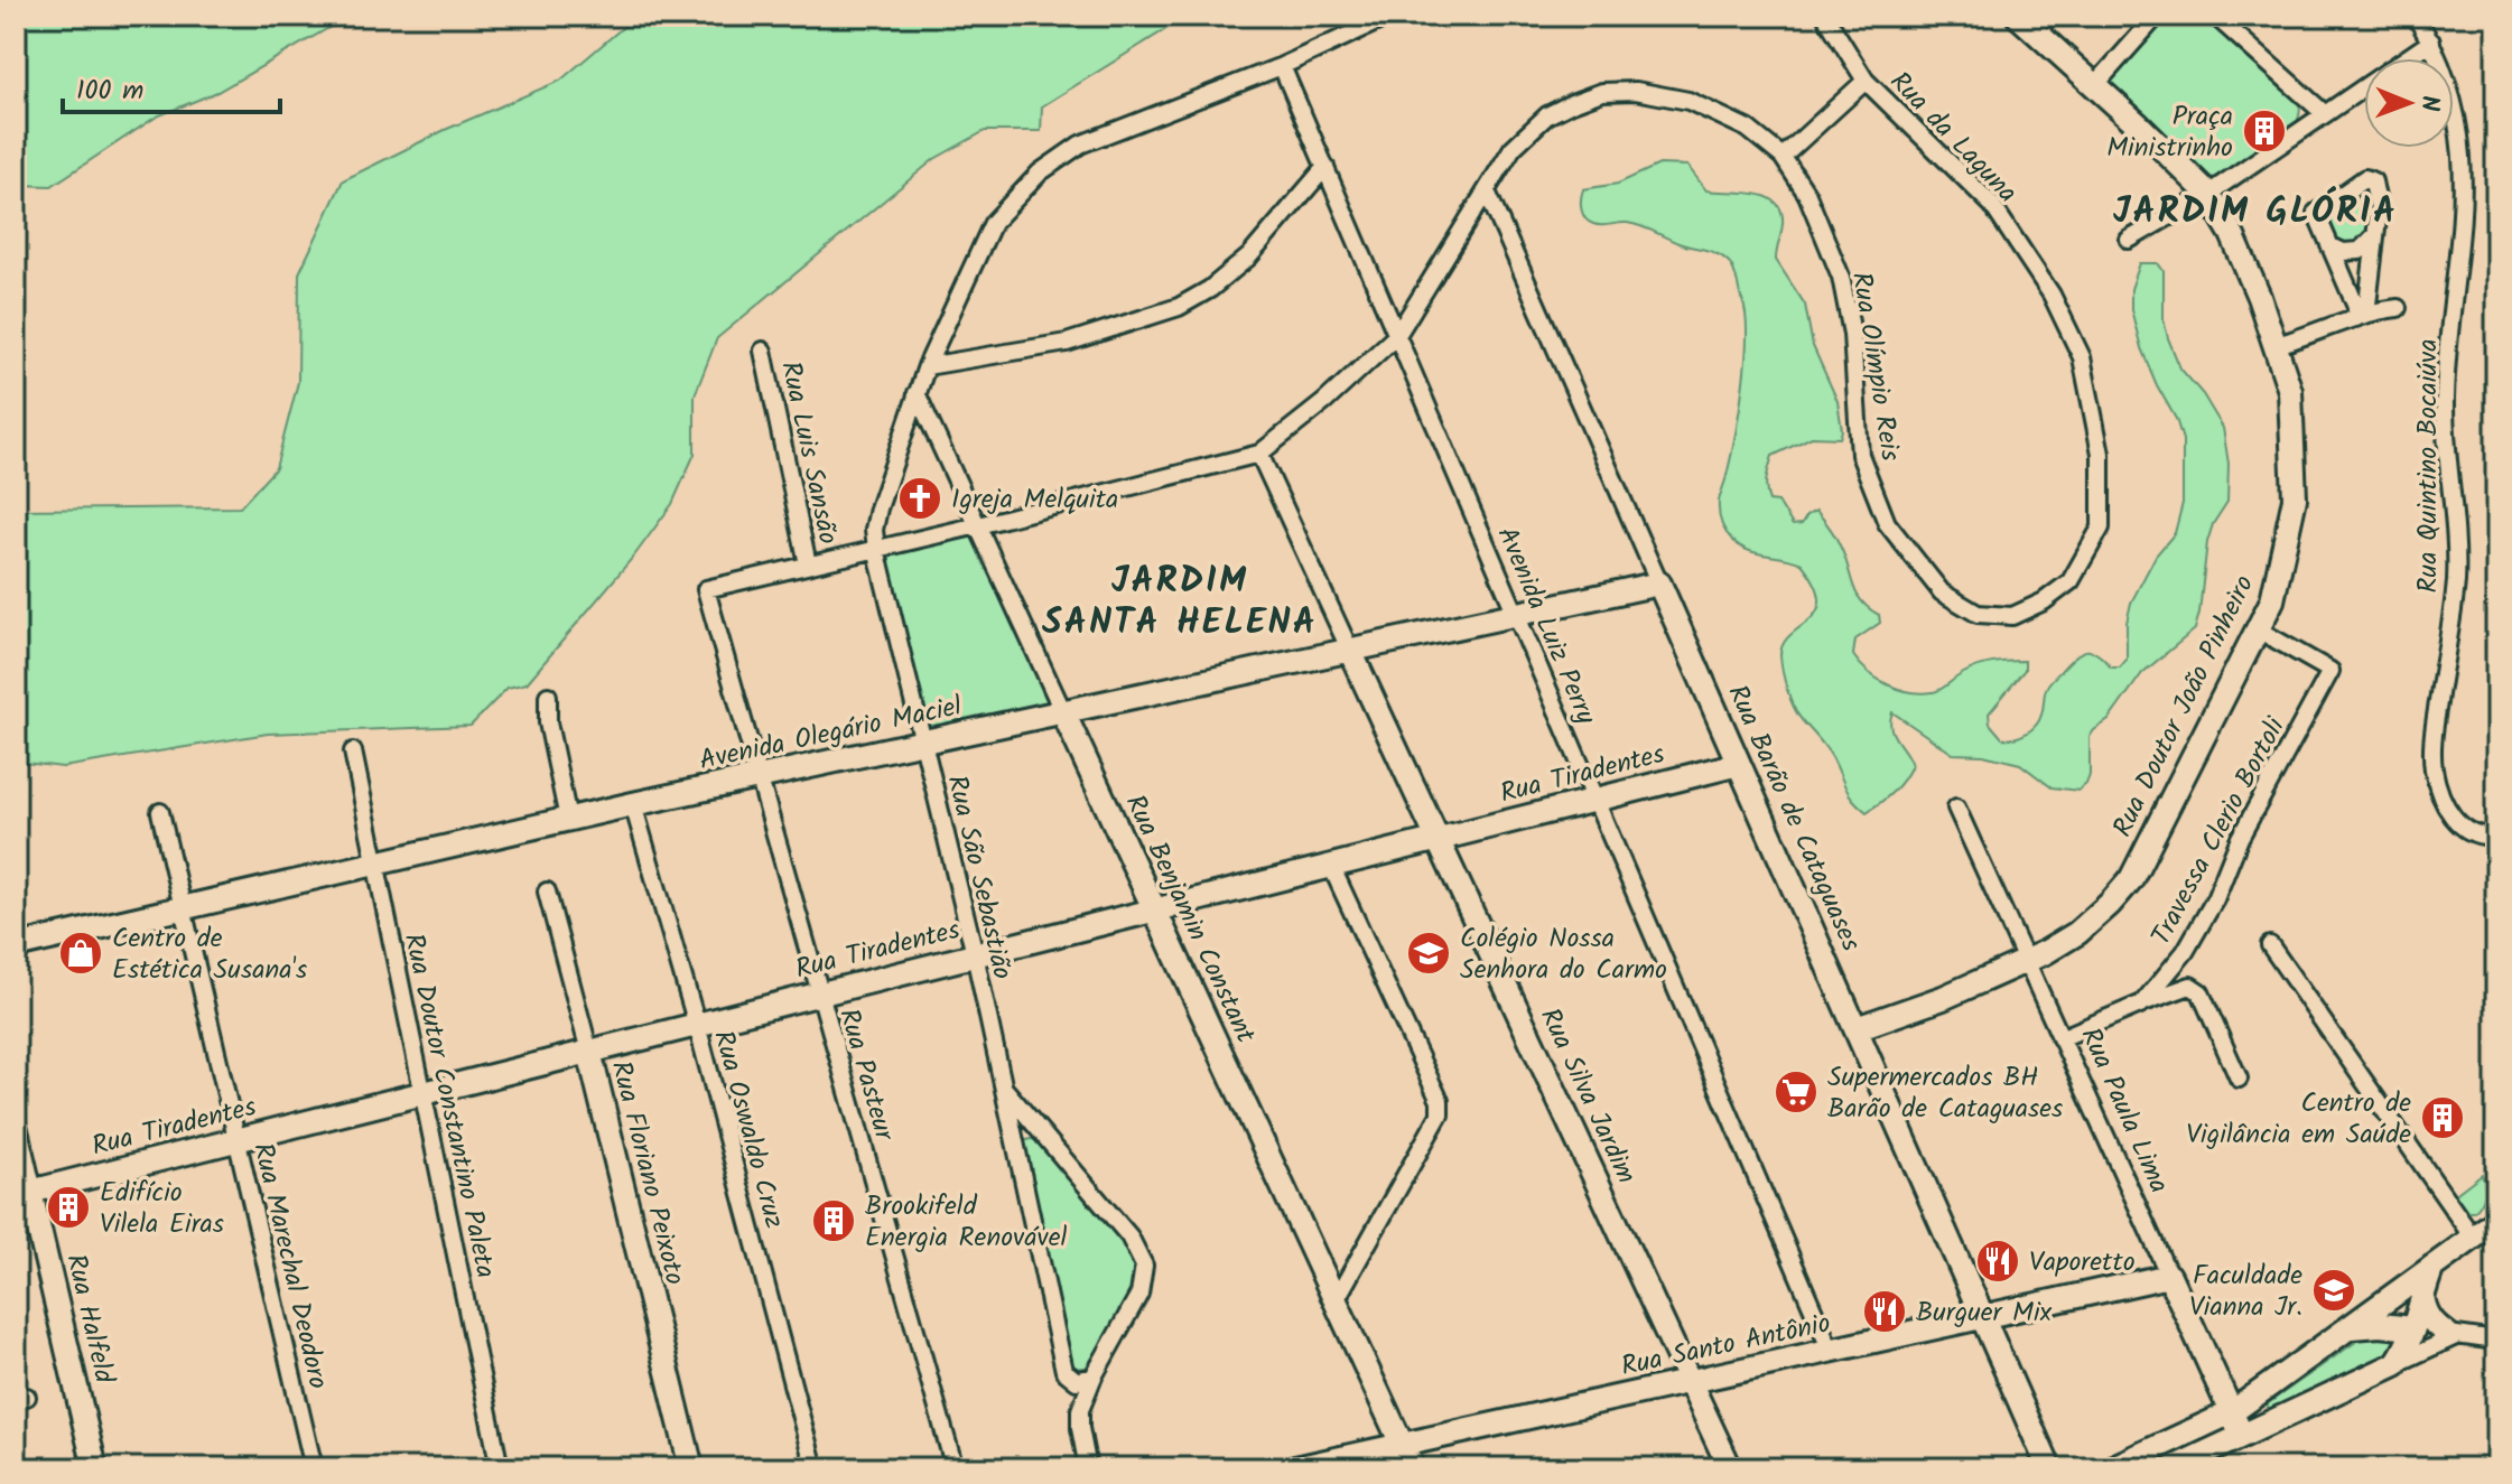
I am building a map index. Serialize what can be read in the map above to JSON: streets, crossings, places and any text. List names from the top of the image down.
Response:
{
  "streets": {
    "street": [
      "Rua da Laguna",
      "Rua Olímpio Reis",
      "Rua Luis Sansão",
      "Rua Quintino Bocaiúva",
      "Avenida Luiz Perry",
      "Rua Doutor João Pinheiro",
      "Avenida Olegário Maciel",
      "Rua Tiradentes",
      "Rua Barão de Cataguases",
      "Travessa Clerio Bortoli",
      "Rua São Sebastião",
      "Rua Benjamin Constant",
      "Rua Pasteur",
      "Rua Silva Jardim",
      "Rua Doutor Constantino Paleta",
      "Rua Paula Lima",
      "Rua Oswaldo Cruz",
      "Rua Floriano Peixoto",
      "Rua Marechal Deodoro",
      "Rua Halfeld",
      "Rua Santo Antônio"
    ]
  },
  "crossings": [
    ["Rua da Laguna", "Rua Olímpio Reis"],
    ["Rua Olímpio Reis", "Avenida Luiz Perry"],
    ["Rua Olímpio Reis", "Rua Barão de Cataguases"],
    ["Rua Olímpio Reis", "Rua Silva Jardim"],
    ["Rua Luis Sansão", "Rua Pasteur"],
    ["Avenida Luiz Perry", "Avenida Olegário Maciel"],
    ["Avenida Luiz Perry", "Rua Tiradentes"],
    ["Avenida Luiz Perry", "Rua São Sebastião"],
    ["Avenida Luiz Perry", "Rua Santo Antônio"],
    ["Rua Doutor João Pinheiro", "Rua Barão de Cataguases"],
    ["Rua Doutor João Pinheiro", "Travessa Clerio Bortoli"],
    ["Rua Doutor João Pinheiro", "Rua Paula Lima"],
    ["Avenida Olegário Maciel", "Rua Barão de Cataguases"],
    ["Avenida Olegário Maciel", "Rua São Sebastião"],
    ["Avenida Olegário Maciel", "Rua Benjamin Constant"],
    ["Avenida Olegário Maciel", "Rua Pasteur"],
    ["Avenida Olegário Maciel", "Rua Silva Jardim"],
    ["Avenida Olegário Maciel", "Rua Doutor Constantino Paleta"],
    ["Avenida Olegário Maciel", "Rua Oswaldo Cruz"],
    ["Avenida Olegário Maciel", "Rua Marechal Deodoro"],
    ["Rua Tiradentes", "Rua Barão de Cataguases"],
    ["Rua Tiradentes", "Rua São Sebastião"],
    ["Rua Tiradentes", "Rua Benjamin Constant"],
    ["Rua Tiradentes", "Rua Pasteur"],
    ["Rua Tiradentes", "Rua Silva Jardim"],
    ["Rua Tiradentes", "Rua Doutor Constantino Paleta"],
    ["Rua Tiradentes", "Rua Oswaldo Cruz"],
    ["Rua Tiradentes", "Rua Floriano Peixoto"],
    ["Rua Tiradentes", "Rua Marechal Deodoro"],
    ["Rua Tiradentes", "Rua Halfeld"],
    ["Rua Barão de Cataguases", "Rua Santo Antônio"],
    ["Travessa Clerio Bortoli", "Rua Paula Lima"],
    ["Rua São Sebastião", "Rua Benjamin Constant"],
    ["Rua Benjamin Constant", "Rua Santo Antônio"],
    ["Rua Silva Jardim", "Rua Santo Antônio"],
    ["Rua Paula Lima", "Rua Santo Antônio"]
  ],
  "districts": ["JARDIM GLÓRIA", "JARDIM SANTA HELENA"],
  "places": {
    "building": [
      "Praça Ministrinho",
      "Centro de Vigilância em Saúde",
      "Edifício Vilela Eiras",
      "Brookifeld Energia Renovável"
    ],
    "church": ["Igreja Melquita"],
    "shop": ["Centro de Estética Susana's"],
    "school or university": ["Colégio Nossa Senhora do Carmo", "Faculdade Vianna Jr."],
    "supermarket": ["Supermercados BH Barão de Cataguases"],
    "restaurant": ["Vaporetto", "Burguer Mix"]
  },
  "scale_bar": "100 m",
  "north": "right"
}
